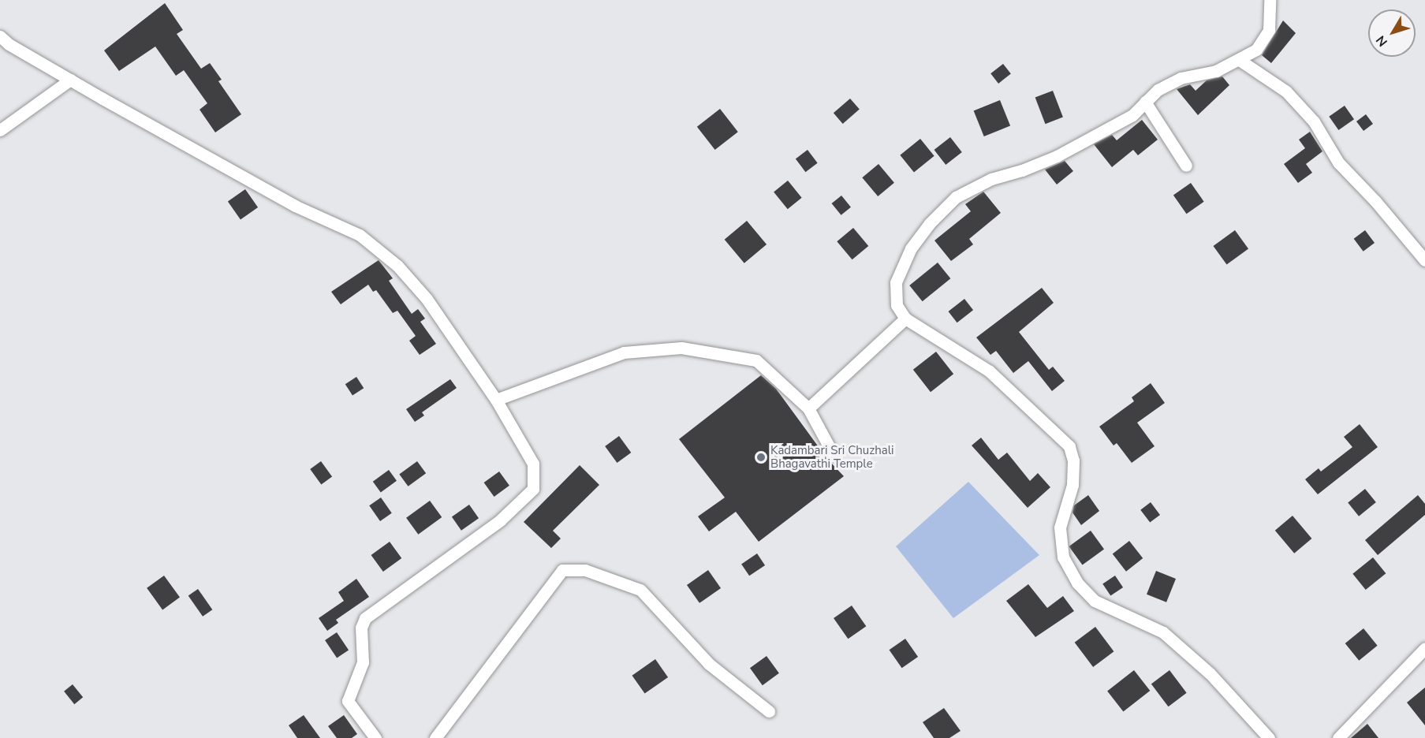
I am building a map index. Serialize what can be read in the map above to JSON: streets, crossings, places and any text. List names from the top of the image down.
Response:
{
  "places": ["Kadambari Sri Chuzhali Bhagavathi Temple"],
  "north": "bottom left"
}
